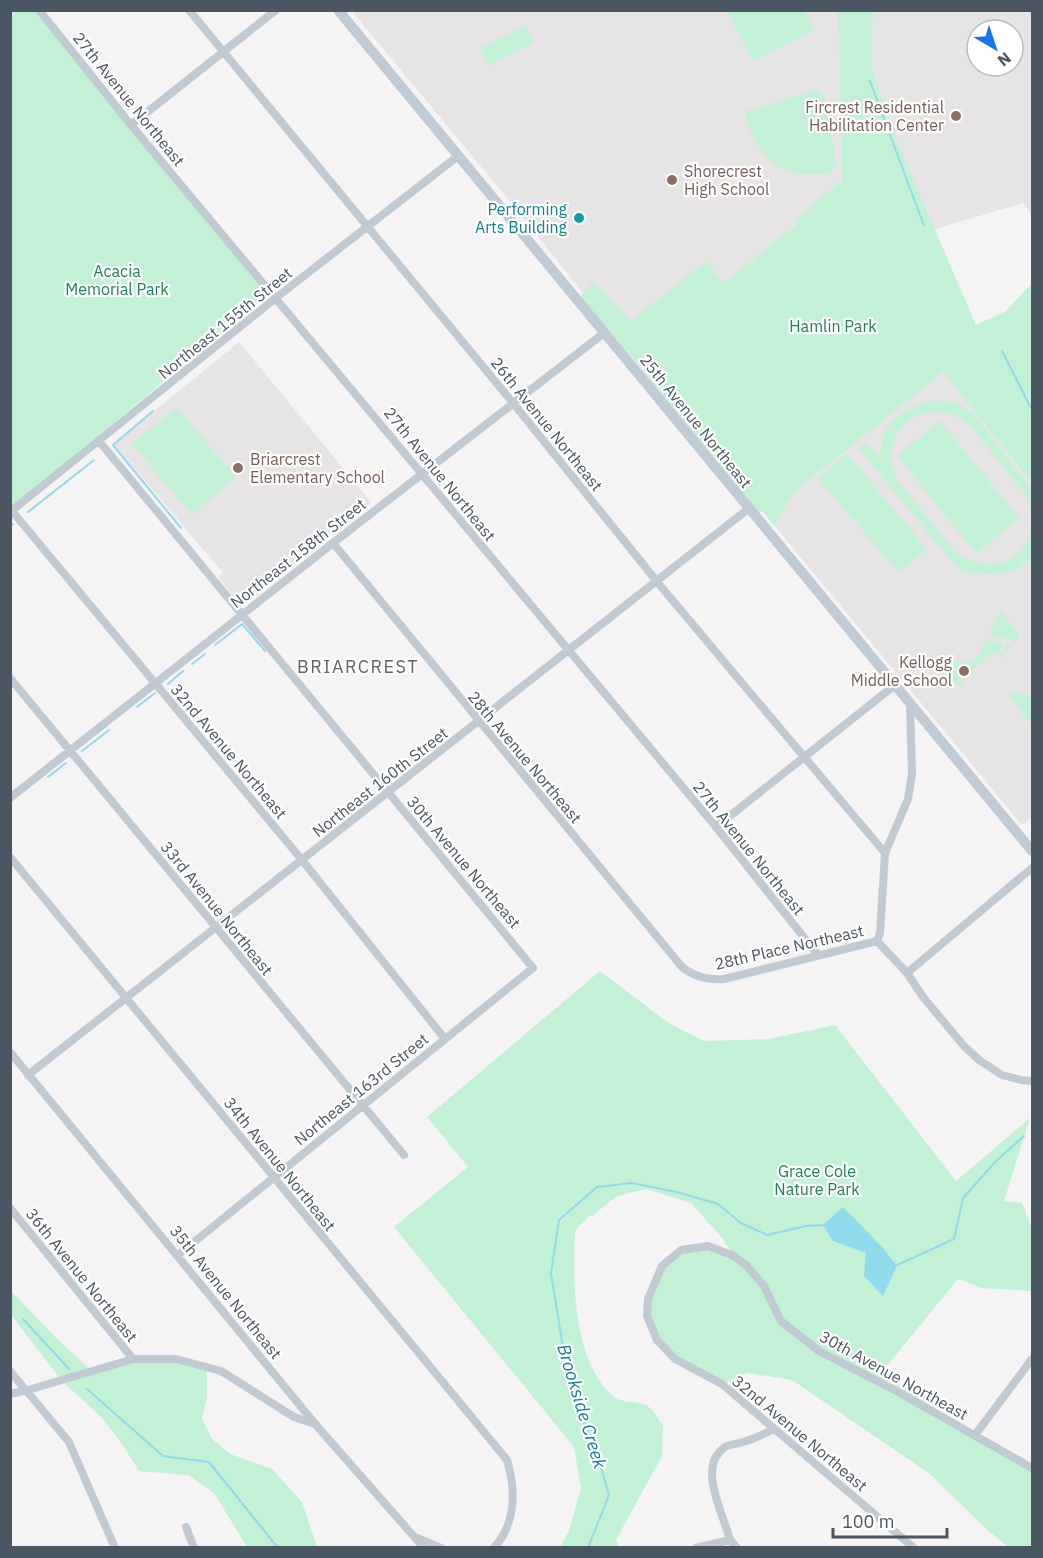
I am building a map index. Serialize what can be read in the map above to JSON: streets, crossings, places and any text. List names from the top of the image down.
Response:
{
  "streets": {
    "street": [
      "27th Avenue Northeast",
      "Northeast 155th Street",
      "25th Avenue Northeast",
      "26th Avenue Northeast",
      "Northeast 158th Street",
      "32nd Avenue Northeast",
      "28th Avenue Northeast",
      "Northeast 160th Street",
      "30th Avenue Northeast",
      "33rd Avenue Northeast",
      "28th Place Northeast",
      "Northeast 163rd Street",
      "34th Avenue Northeast",
      "36th Avenue Northeast",
      "35th Avenue Northeast"
    ]
  },
  "crossings": [
    ["27th Avenue Northeast", "Northeast 155th Street"],
    ["27th Avenue Northeast", "Northeast 158th Street"],
    ["27th Avenue Northeast", "Northeast 160th Street"],
    ["27th Avenue Northeast", "28th Place Northeast"],
    ["Northeast 155th Street", "25th Avenue Northeast"],
    ["Northeast 155th Street", "26th Avenue Northeast"],
    ["Northeast 155th Street", "32nd Avenue Northeast"],
    ["Northeast 155th Street", "30th Avenue Northeast"],
    ["25th Avenue Northeast", "Northeast 158th Street"],
    ["25th Avenue Northeast", "Northeast 160th Street"],
    ["26th Avenue Northeast", "Northeast 158th Street"],
    ["26th Avenue Northeast", "Northeast 160th Street"],
    ["Northeast 158th Street", "32nd Avenue Northeast"],
    ["Northeast 158th Street", "28th Avenue Northeast"],
    ["Northeast 158th Street", "30th Avenue Northeast"],
    ["Northeast 158th Street", "33rd Avenue Northeast"],
    ["32nd Avenue Northeast", "Northeast 160th Street"],
    ["32nd Avenue Northeast", "30th Avenue Northeast"],
    ["32nd Avenue Northeast", "Northeast 163rd Street"],
    ["28th Avenue Northeast", "Northeast 160th Street"],
    ["28th Avenue Northeast", "28th Place Northeast"],
    ["Northeast 160th Street", "30th Avenue Northeast"],
    ["Northeast 160th Street", "33rd Avenue Northeast"],
    ["Northeast 160th Street", "34th Avenue Northeast"],
    ["Northeast 160th Street", "35th Avenue Northeast"],
    ["30th Avenue Northeast", "Northeast 163rd Street"],
    ["33rd Avenue Northeast", "Northeast 163rd Street"],
    ["Northeast 163rd Street", "34th Avenue Northeast"],
    ["Northeast 163rd Street", "35th Avenue Northeast"]
  ],
  "districts": ["BRIARCREST"],
  "water": ["Brookside Creek"],
  "parks": ["Acacia Memorial Park", "Hamlin Park", "Grace Cole Nature Park"],
  "places": [
    "Fircrest Residential Habilitation Center",
    "Shorecrest High School",
    "Performing Arts Building",
    "Briarcrest Elementary School",
    "Kellogg Middle School"
  ],
  "scale_bar": "100 m",
  "north": "bottom right"
}
